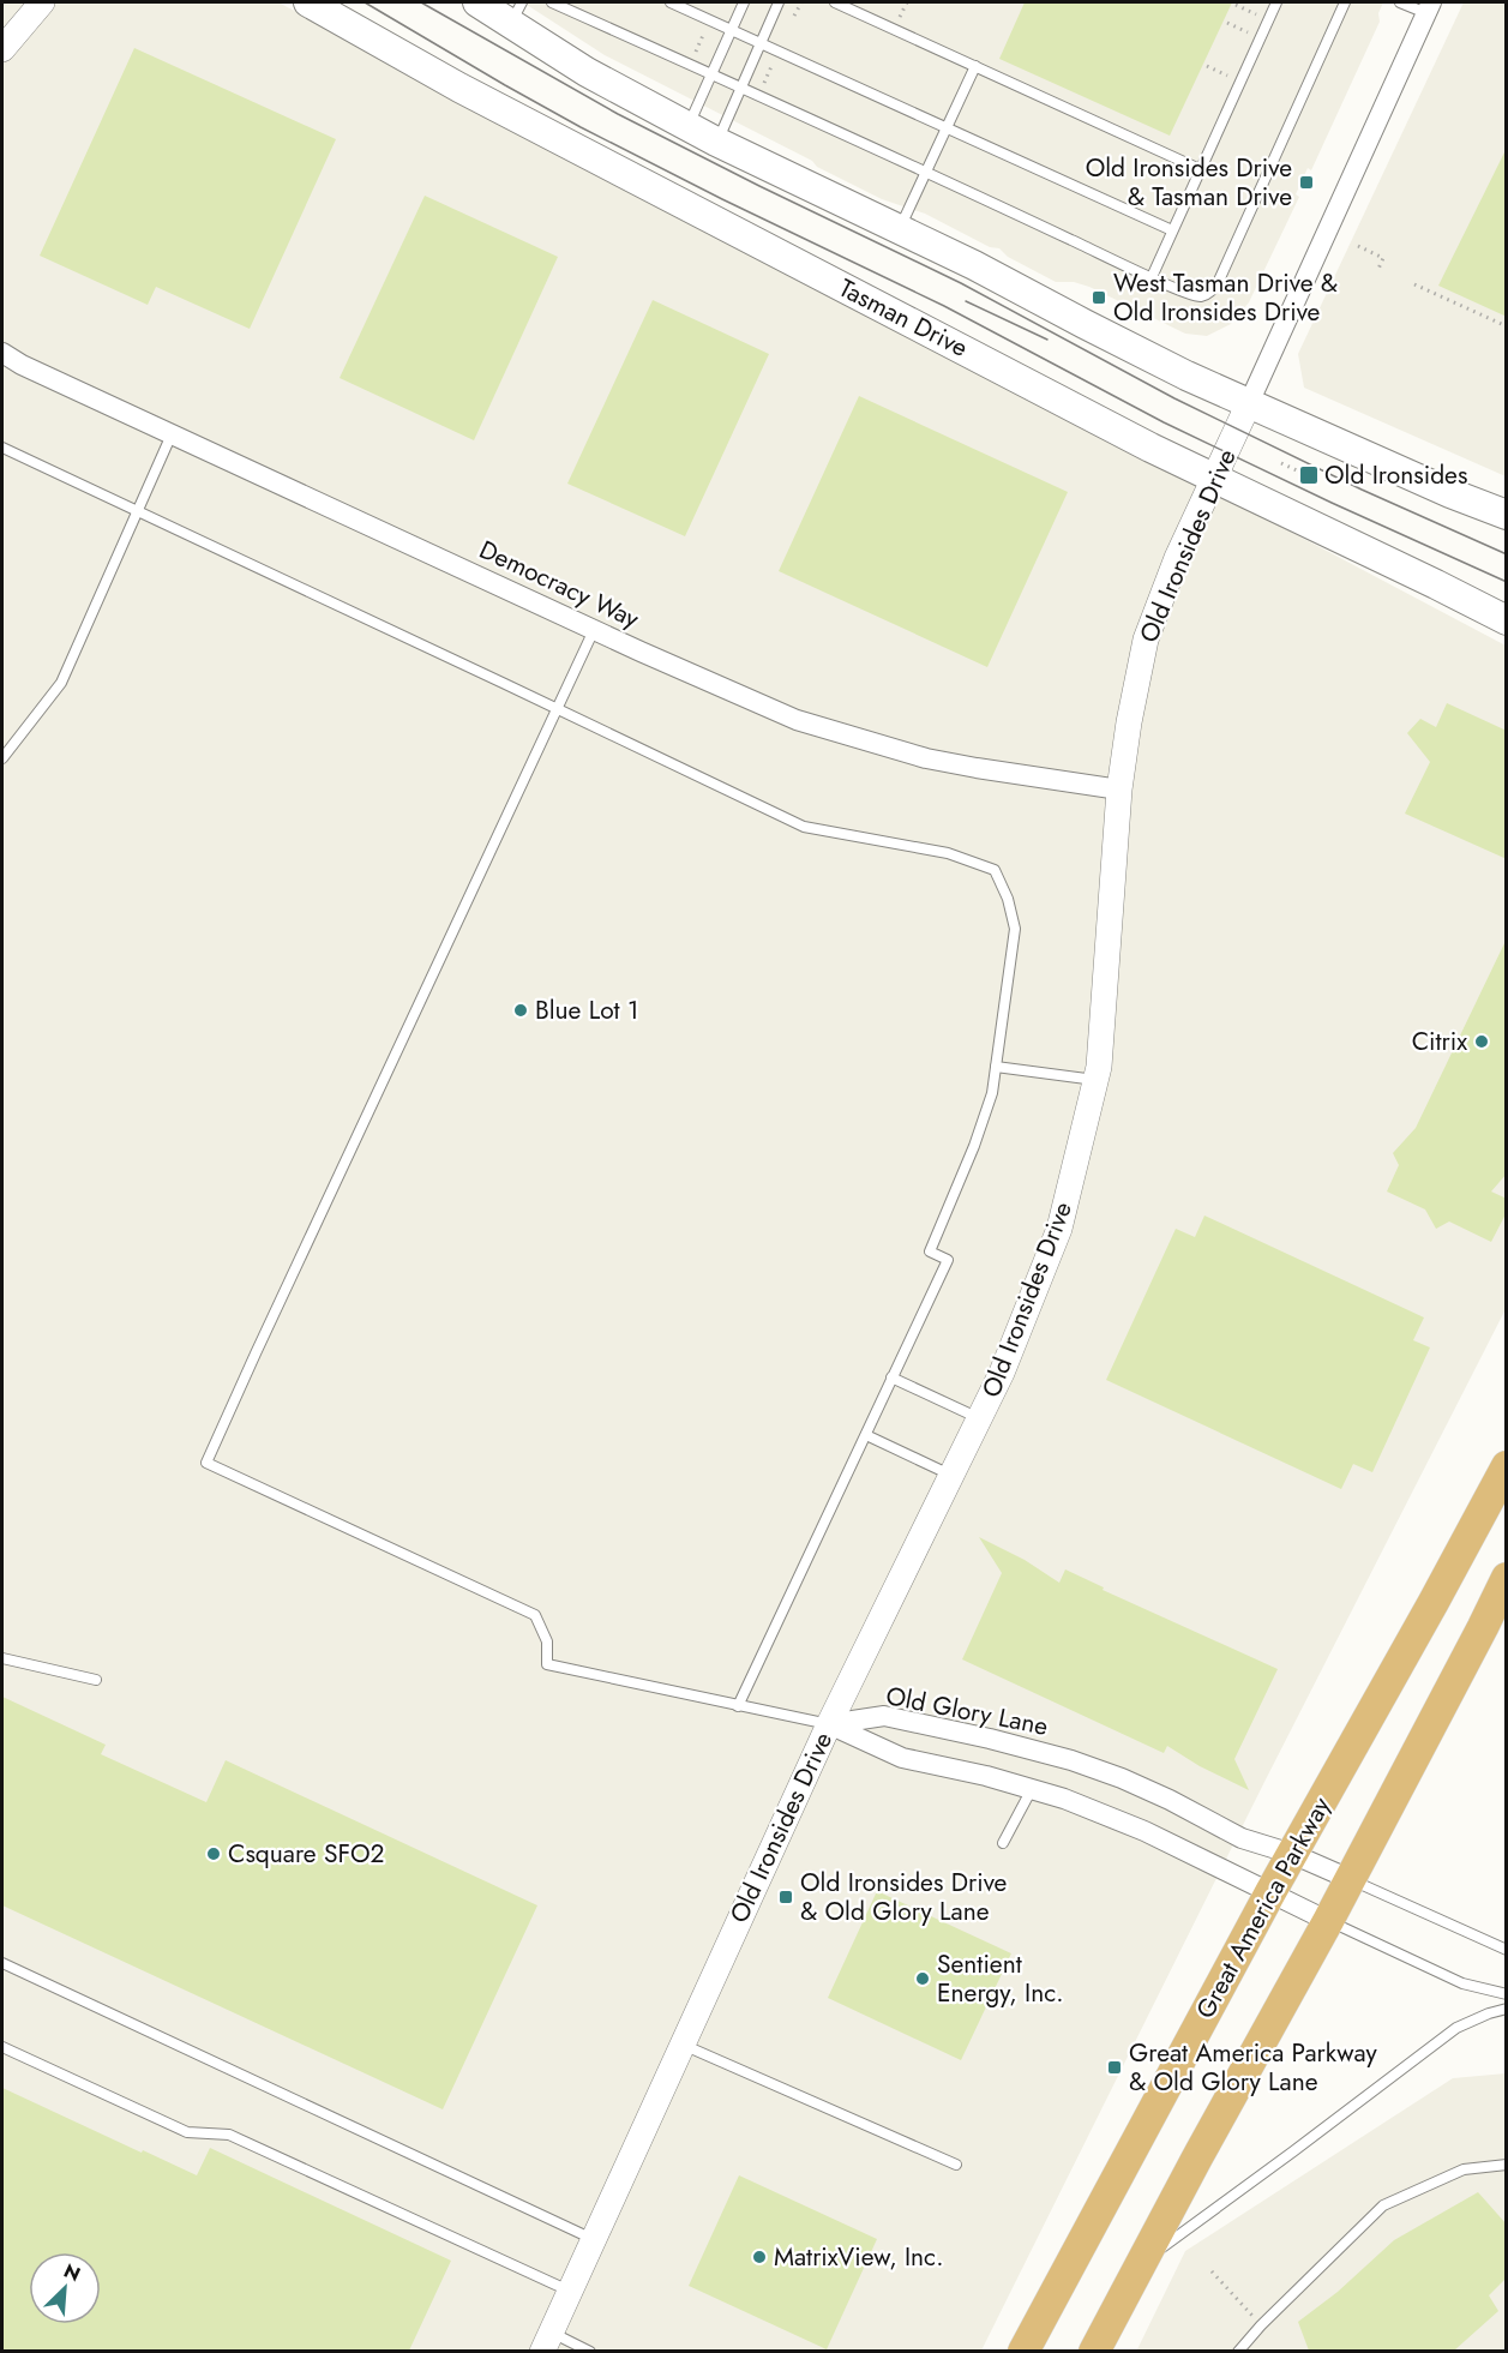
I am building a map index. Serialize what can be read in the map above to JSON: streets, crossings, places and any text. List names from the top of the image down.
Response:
{
  "streets": {
    "main road": ["Tasman Drive", "Great America Parkway"],
    "street": ["Old Ironsides Drive", "Democracy Way", "Old Glory Lane"]
  },
  "crossings": [
    ["Tasman Drive", "Old Ironsides Drive"],
    ["Old Ironsides Drive", "Democracy Way"],
    ["Old Ironsides Drive", "Old Glory Lane"],
    ["Old Glory Lane", "Great America Parkway"]
  ],
  "places": {
    "transit": [
      "Old Ironsides Drive & Tasman Drive",
      "West Tasman Drive & Old Ironsides Drive",
      "Old Ironsides",
      "Old Ironsides Drive & Old Glory Lane",
      "Great America Parkway & Old Glory Lane"
    ],
    "other": [
      "Blue Lot 1",
      "Citrix",
      "Csquare SFO2",
      "Sentient Energy, Inc.",
      "MatrixView, Inc."
    ]
  },
  "north": "top right"
}
